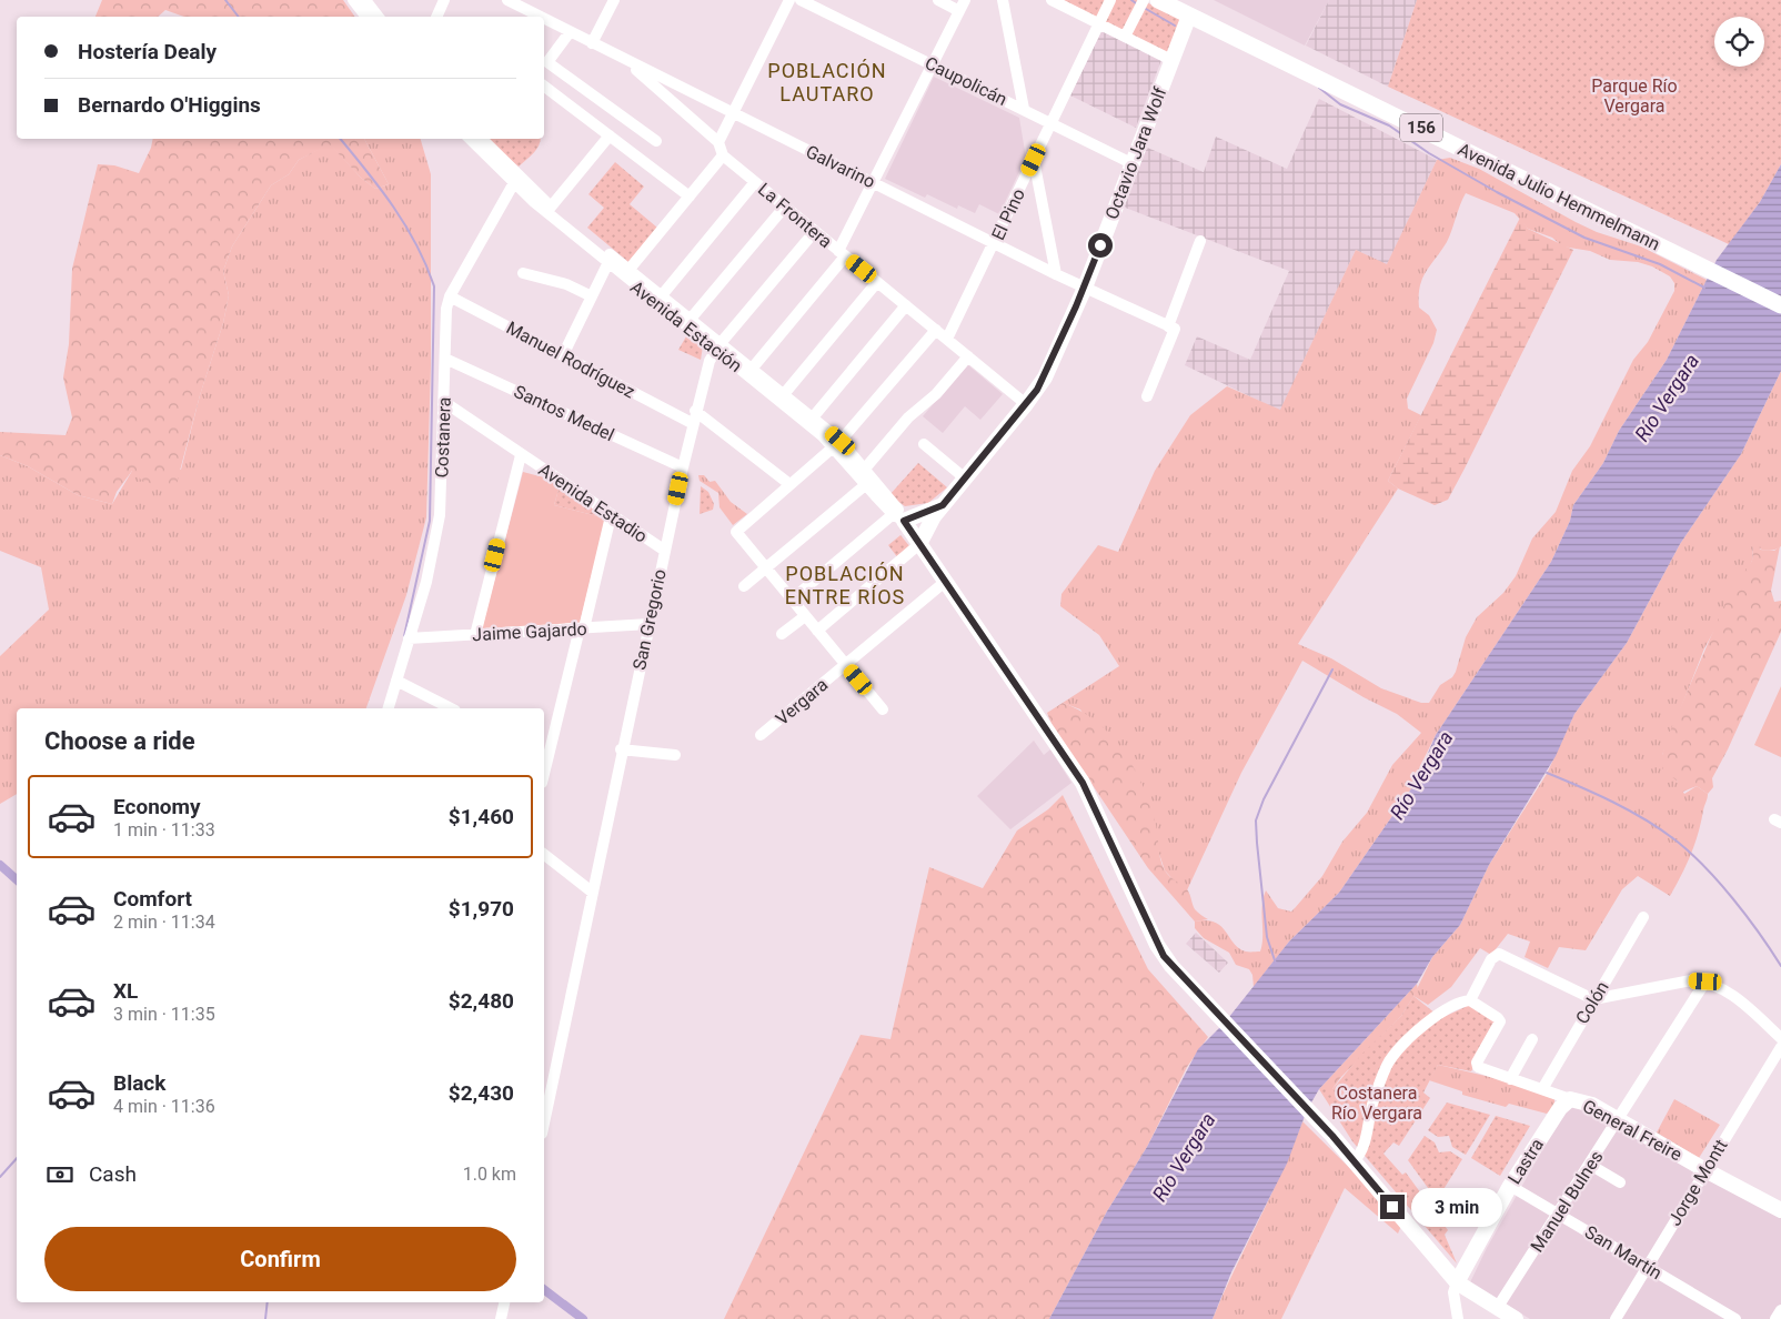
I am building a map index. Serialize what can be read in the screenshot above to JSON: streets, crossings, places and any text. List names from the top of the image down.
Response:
{
  "streets": {
    "highway": ["156", "Avenida Julio Hemmelmann"],
    "main road": [
      "Octavio Jara Wolf",
      "Avenida Estación",
      "General Freire",
      "Lastra"
    ],
    "street": [
      "Caupolicán",
      "Galvarino",
      "El Pino",
      "La Frontera",
      "Manuel Rodríguez",
      "Santos Medel",
      "Costanera",
      "Avenida Estadio",
      "San Gregorio",
      "Jaime Gajardo",
      "Vergara",
      "Colón",
      "Jorge Montt",
      "Manuel Bulnes",
      "San Martín"
    ]
  },
  "crossings": [
    ["Caupolicán", "Octavio Jara Wolf"],
    ["Caupolicán", "El Pino"],
    ["Octavio Jara Wolf", "Galvarino"],
    ["Octavio Jara Wolf", "Avenida Julio Hemmelmann"],
    ["Octavio Jara Wolf", "La Frontera"],
    ["Octavio Jara Wolf", "Avenida Estación"],
    ["Galvarino", "El Pino"],
    ["El Pino", "La Frontera"],
    ["La Frontera", "San Gregorio"],
    ["Avenida Estación", "Costanera"],
    ["Avenida Estación", "San Gregorio"],
    ["Avenida Estación", "Vergara"],
    ["Avenida Estación", "Lastra"],
    ["Avenida Estación", "Manuel Bulnes"],
    ["Manuel Rodríguez", "Costanera"],
    ["Manuel Rodríguez", "San Gregorio"],
    ["Santos Medel", "Costanera"],
    ["Santos Medel", "San Gregorio"],
    ["Costanera", "Avenida Estadio"],
    ["Costanera", "Jaime Gajardo"],
    ["Avenida Estadio", "San Gregorio"],
    ["Avenida Estadio", "Jaime Gajardo"],
    ["San Gregorio", "Jaime Gajardo"],
    ["Colón", "General Freire"],
    ["General Freire", "Lastra"],
    ["General Freire", "Jorge Montt"],
    ["General Freire", "Manuel Bulnes"],
    ["Lastra", "San Martín"],
    ["Jorge Montt", "San Martín"],
    ["Manuel Bulnes", "San Martín"]
  ],
  "districts": ["POBLACIÓN LAUTARO", "POBLACIÓN ENTRE RÍOS"],
  "water": ["Río Vergara"],
  "parks": ["Parque Río Vergara", "Costanera Río Vergara"],
  "page": {
    "banner": ["Hostería Dealy", "Bernardo O'Higgins"],
    "heading": "Choose a ride",
    "list": [
      {
        "name": "Economy",
        "note": "1 min · 11:33",
        "value": "$1,460"
      },
      {
        "name": "Comfort",
        "note": "2 min · 11:34",
        "value": "$1,970"
      },
      {
        "name": "XL",
        "note": "3 min · 11:35",
        "value": "$2,480"
      },
      {
        "name": "Black",
        "note": "4 min · 11:36",
        "value": "$2,430"
      }
    ],
    "pay": ["Cash", "1.0 km"],
    "bubble": "3 min",
    "buttons": "Confirm"
  }
}
